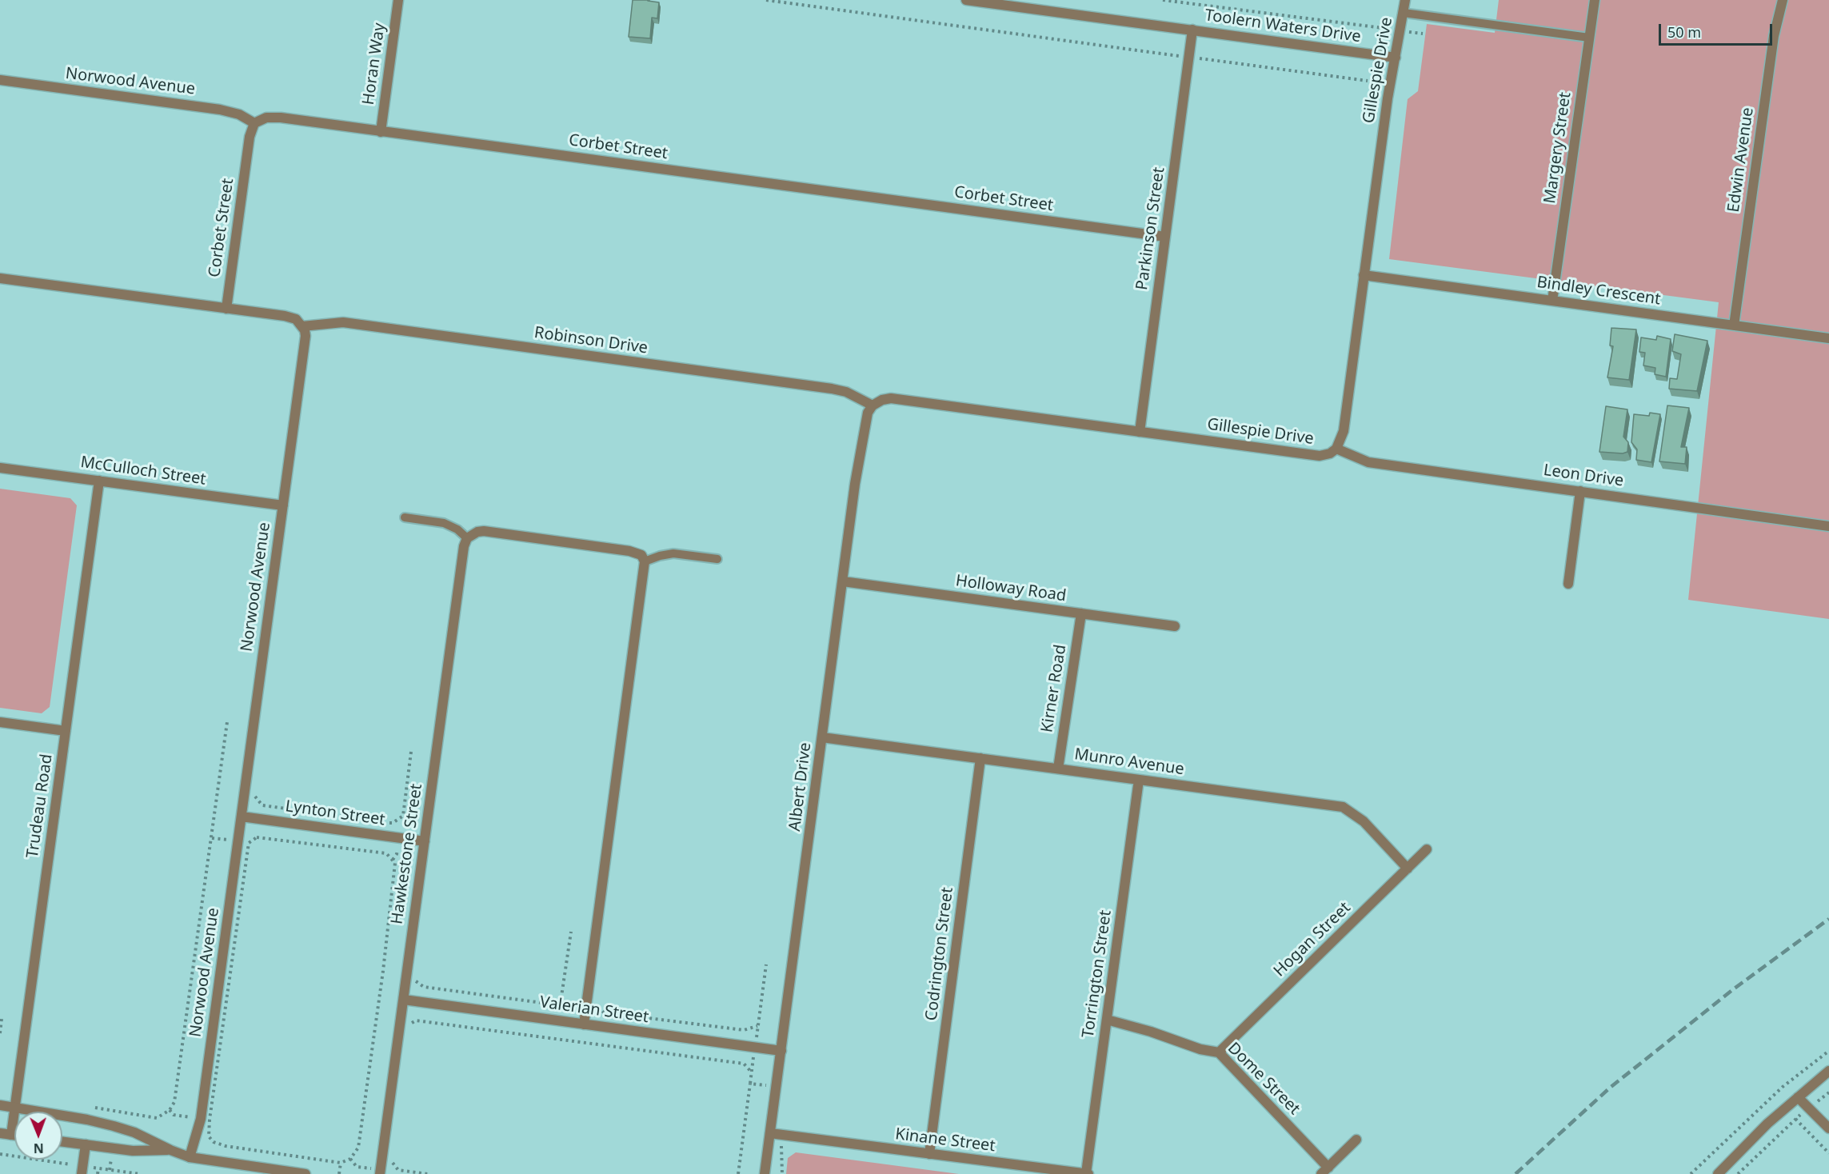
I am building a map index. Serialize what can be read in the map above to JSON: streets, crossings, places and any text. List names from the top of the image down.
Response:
{
  "streets": {
    "street": [
      "Toolern Waters Drive",
      "Horan Way",
      "Gillespie Drive",
      "Norwood Avenue",
      "Corbet Street",
      "Margery Street",
      "Edwin Avenue",
      "Parkinson Street",
      "Bindley Crescent",
      "Robinson Drive",
      "McCulloch Street",
      "Leon Drive",
      "Holloway Road",
      "Kirner Road",
      "Munro Avenue",
      "Albert Drive",
      "Trudeau Road",
      "Lynton Street",
      "Hawkestone Street",
      "Hogan Street",
      "Codrington Street",
      "Torrington Street",
      "Valerian Street",
      "Dome Street",
      "Kinane Street"
    ]
  },
  "crossings": [
    ["Toolern Waters Drive", "Gillespie Drive"],
    ["Toolern Waters Drive", "Parkinson Street"],
    ["Horan Way", "Corbet Street"],
    ["Gillespie Drive", "Parkinson Street"],
    ["Gillespie Drive", "Bindley Crescent"],
    ["Gillespie Drive", "Robinson Drive"],
    ["Gillespie Drive", "Leon Drive"],
    ["Gillespie Drive", "Albert Drive"],
    ["Norwood Avenue", "Corbet Street"],
    ["Norwood Avenue", "Robinson Drive"],
    ["Norwood Avenue", "McCulloch Street"],
    ["Norwood Avenue", "Lynton Street"],
    ["Corbet Street", "Parkinson Street"],
    ["Margery Street", "Bindley Crescent"],
    ["Edwin Avenue", "Bindley Crescent"],
    ["Robinson Drive", "Albert Drive"],
    ["McCulloch Street", "Trudeau Road"],
    ["Holloway Road", "Kirner Road"],
    ["Holloway Road", "Albert Drive"],
    ["Kirner Road", "Munro Avenue"],
    ["Munro Avenue", "Albert Drive"],
    ["Munro Avenue", "Hogan Street"],
    ["Munro Avenue", "Codrington Street"],
    ["Munro Avenue", "Torrington Street"],
    ["Albert Drive", "Valerian Street"],
    ["Albert Drive", "Kinane Street"],
    ["Lynton Street", "Hawkestone Street"],
    ["Hawkestone Street", "Valerian Street"],
    ["Hogan Street", "Dome Street"],
    ["Codrington Street", "Kinane Street"],
    ["Torrington Street", "Dome Street"],
    ["Torrington Street", "Kinane Street"]
  ],
  "scale_bar": "50 m",
  "north": "bottom"
}
